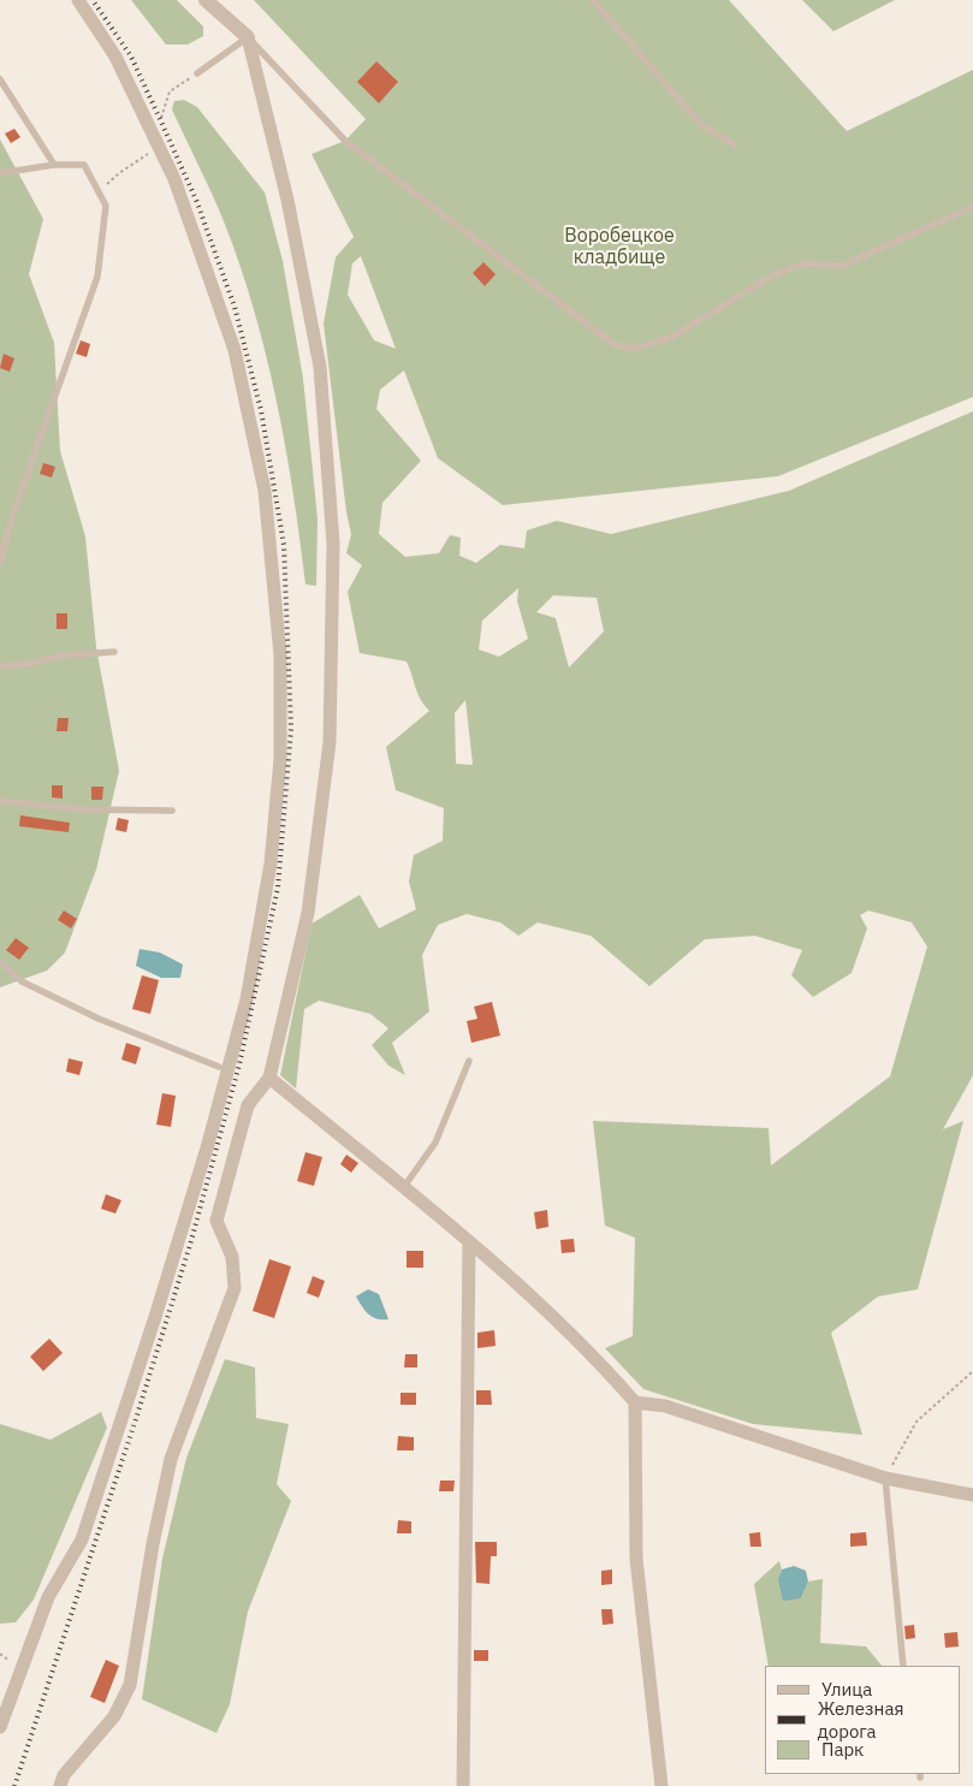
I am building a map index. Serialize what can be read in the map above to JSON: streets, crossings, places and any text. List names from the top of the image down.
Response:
{
  "parks": ["Воробецкое кладбище"],
  "legend": ["Улица", "Железная дорога", "Парк"]
}
